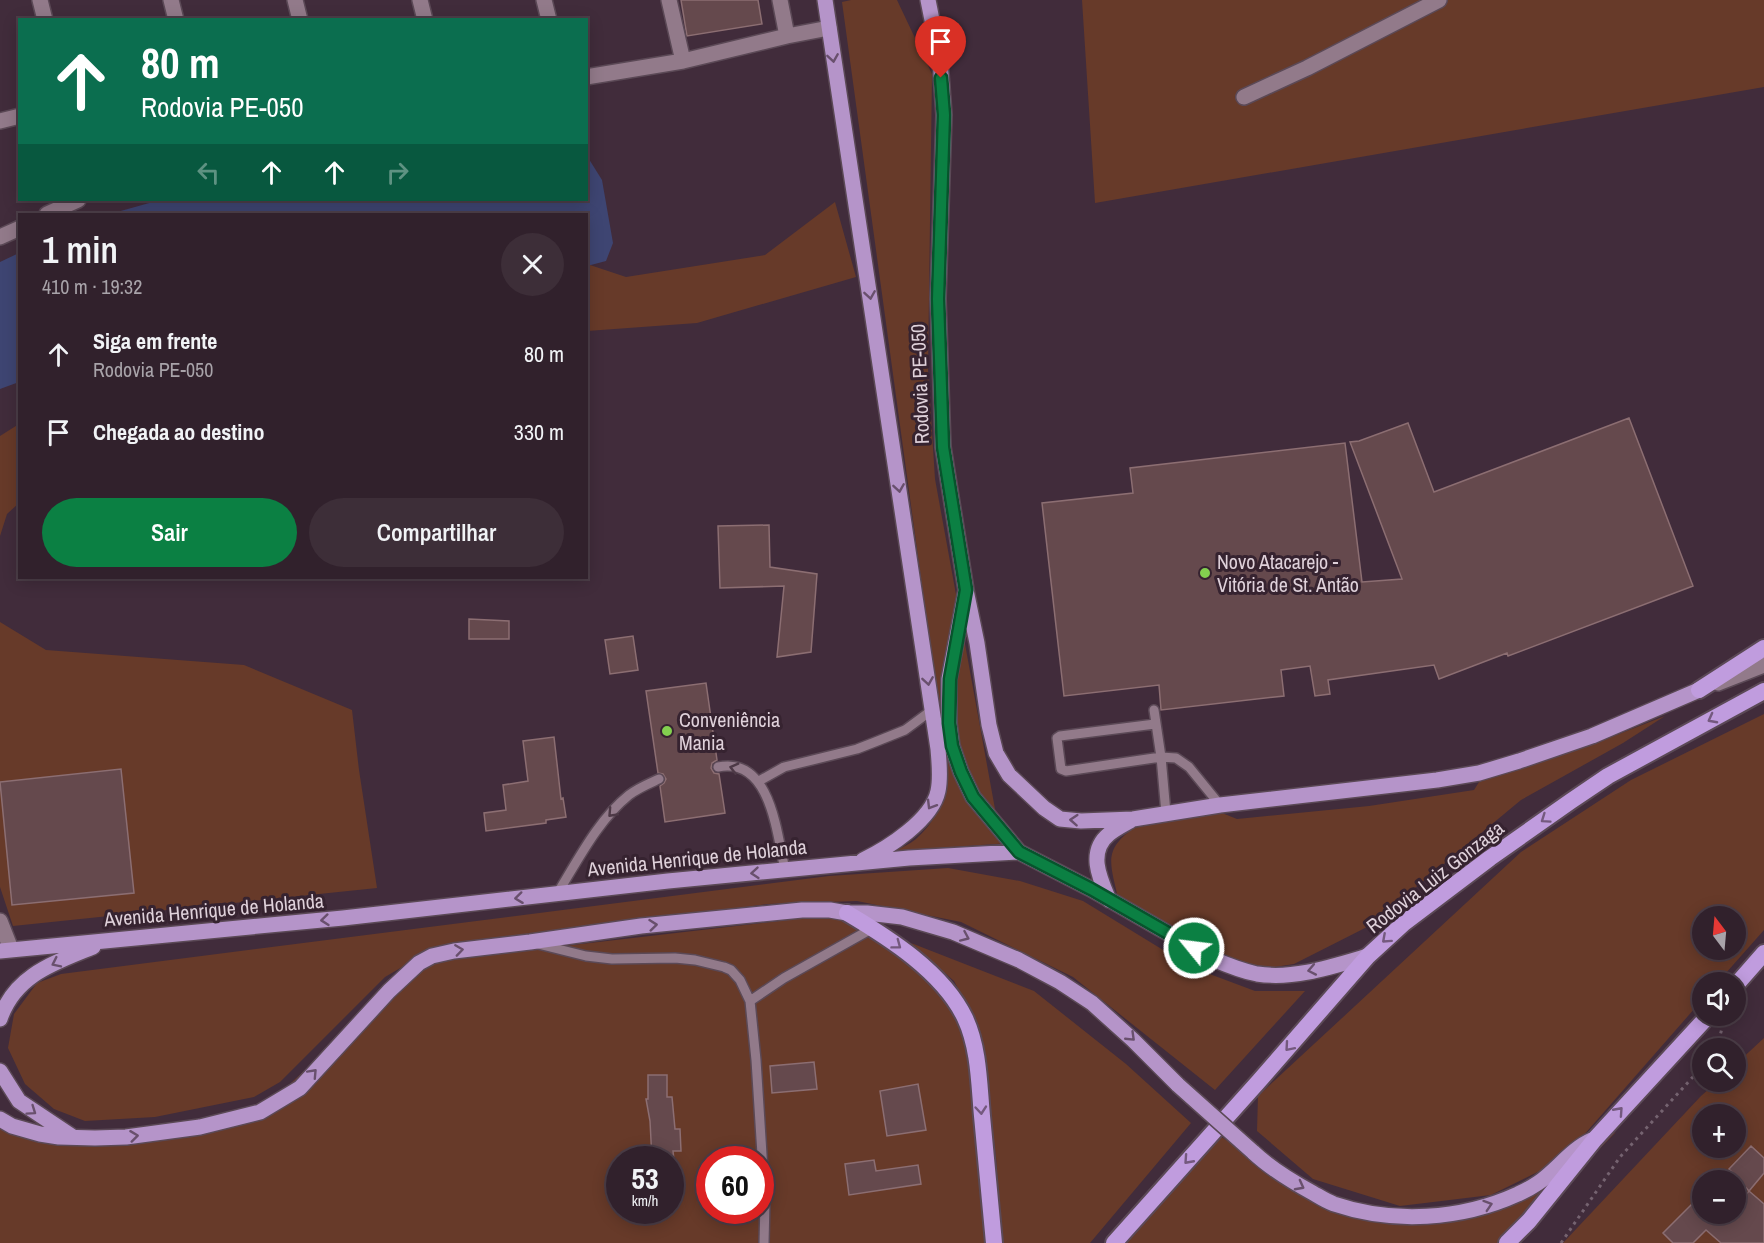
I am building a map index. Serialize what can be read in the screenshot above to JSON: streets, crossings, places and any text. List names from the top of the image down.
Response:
{
  "streets": {
    "highway": ["Rodovia Luiz Gonzaga"],
    "main road": ["Rodovia PE-050", "Avenida Henrique de Holanda"]
  },
  "crossings": [
    ["Rodovia PE-050", "Avenida Henrique de Holanda"]
  ],
  "one_way": ["Rodovia Luiz Gonzaga"],
  "places": ["Novo Atacarejo - Vitória de St. Antão", "Conveniência Mania"],
  "north": "top",
  "page": {
    "turn": ["80 m", "Rodovia PE-050"],
    "heading": ["1 min", "410 m · 19:32"],
    "list": [
      {
        "name": "Siga em frente",
        "note": "Rodovia PE-050",
        "value": "80 m"
      },
      {
        "name": "Chegada ao destino",
        "value": "330 m"
      }
    ],
    "buttons": ["Sair", "Compartilhar"],
    "map_buttons": ["+", "−"],
    "speed": "53 km/h",
    "limit": "60"
  }
}
